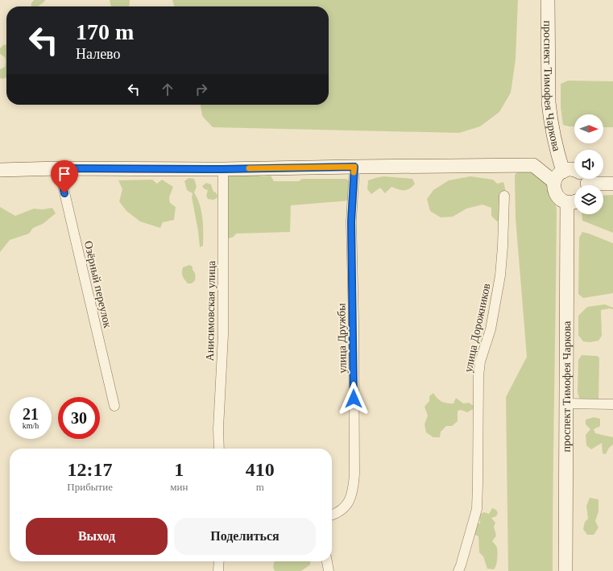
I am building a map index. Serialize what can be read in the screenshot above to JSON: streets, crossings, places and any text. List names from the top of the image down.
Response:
{
  "streets": {
    "main road": ["проспект Тимофея Чаркова"],
    "street": [
      "Озёрный переулок",
      "Анисимовская улица",
      "улица Дорожников",
      "улица Дружбы"
    ]
  },
  "north": "right",
  "page": {
    "turn": ["170 m", "Налево"],
    "speed": "21 km/h",
    "limit": "30",
    "eta": [
      "12:17",
      "Прибытие",
      "1",
      "мин",
      "410",
      "m"
    ],
    "buttons": ["Выход", "Поделиться"]
  }
}
